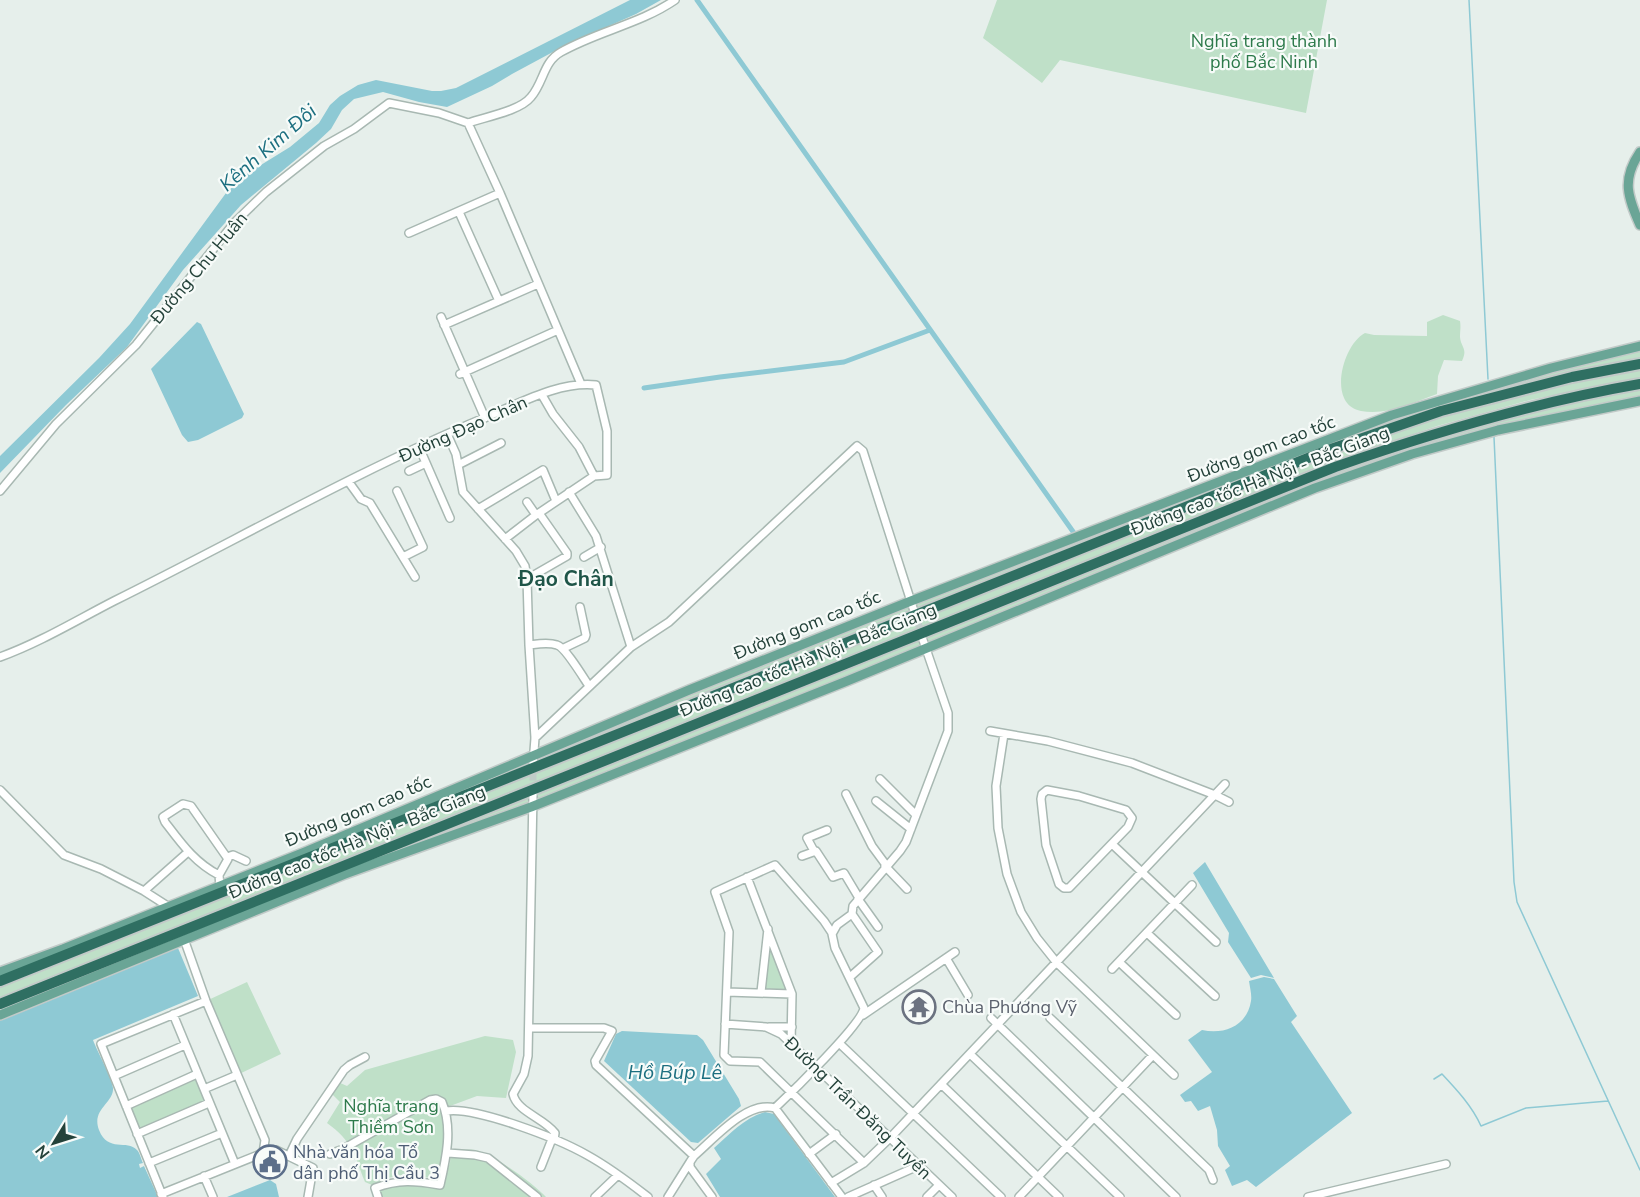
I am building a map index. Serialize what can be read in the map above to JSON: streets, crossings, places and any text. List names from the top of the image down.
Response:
{
  "streets": {
    "highway": ["Đường cao tốc Hà Nội - Bắc Giang"],
    "main road": ["Đường gom cao tốc"],
    "street": ["Đường Chu Huân", "Đường Đạo Chân", "Đường Trần Đăng Tuyển"]
  },
  "districts": ["Đạo Chân"],
  "water": ["Kênh Kim Đôi", "Hồ Búp Lê"],
  "parks": ["Nghĩa trang thành phố Bắc Ninh", "Nghĩa trang Thiềm Sơn"],
  "places": {
    "temple": ["Chùa Phương Vỹ"],
    "public building": ["Nhà văn hóa Tổ dân phố Thị Cầu 3"]
  },
  "north": "bottom left"
}
